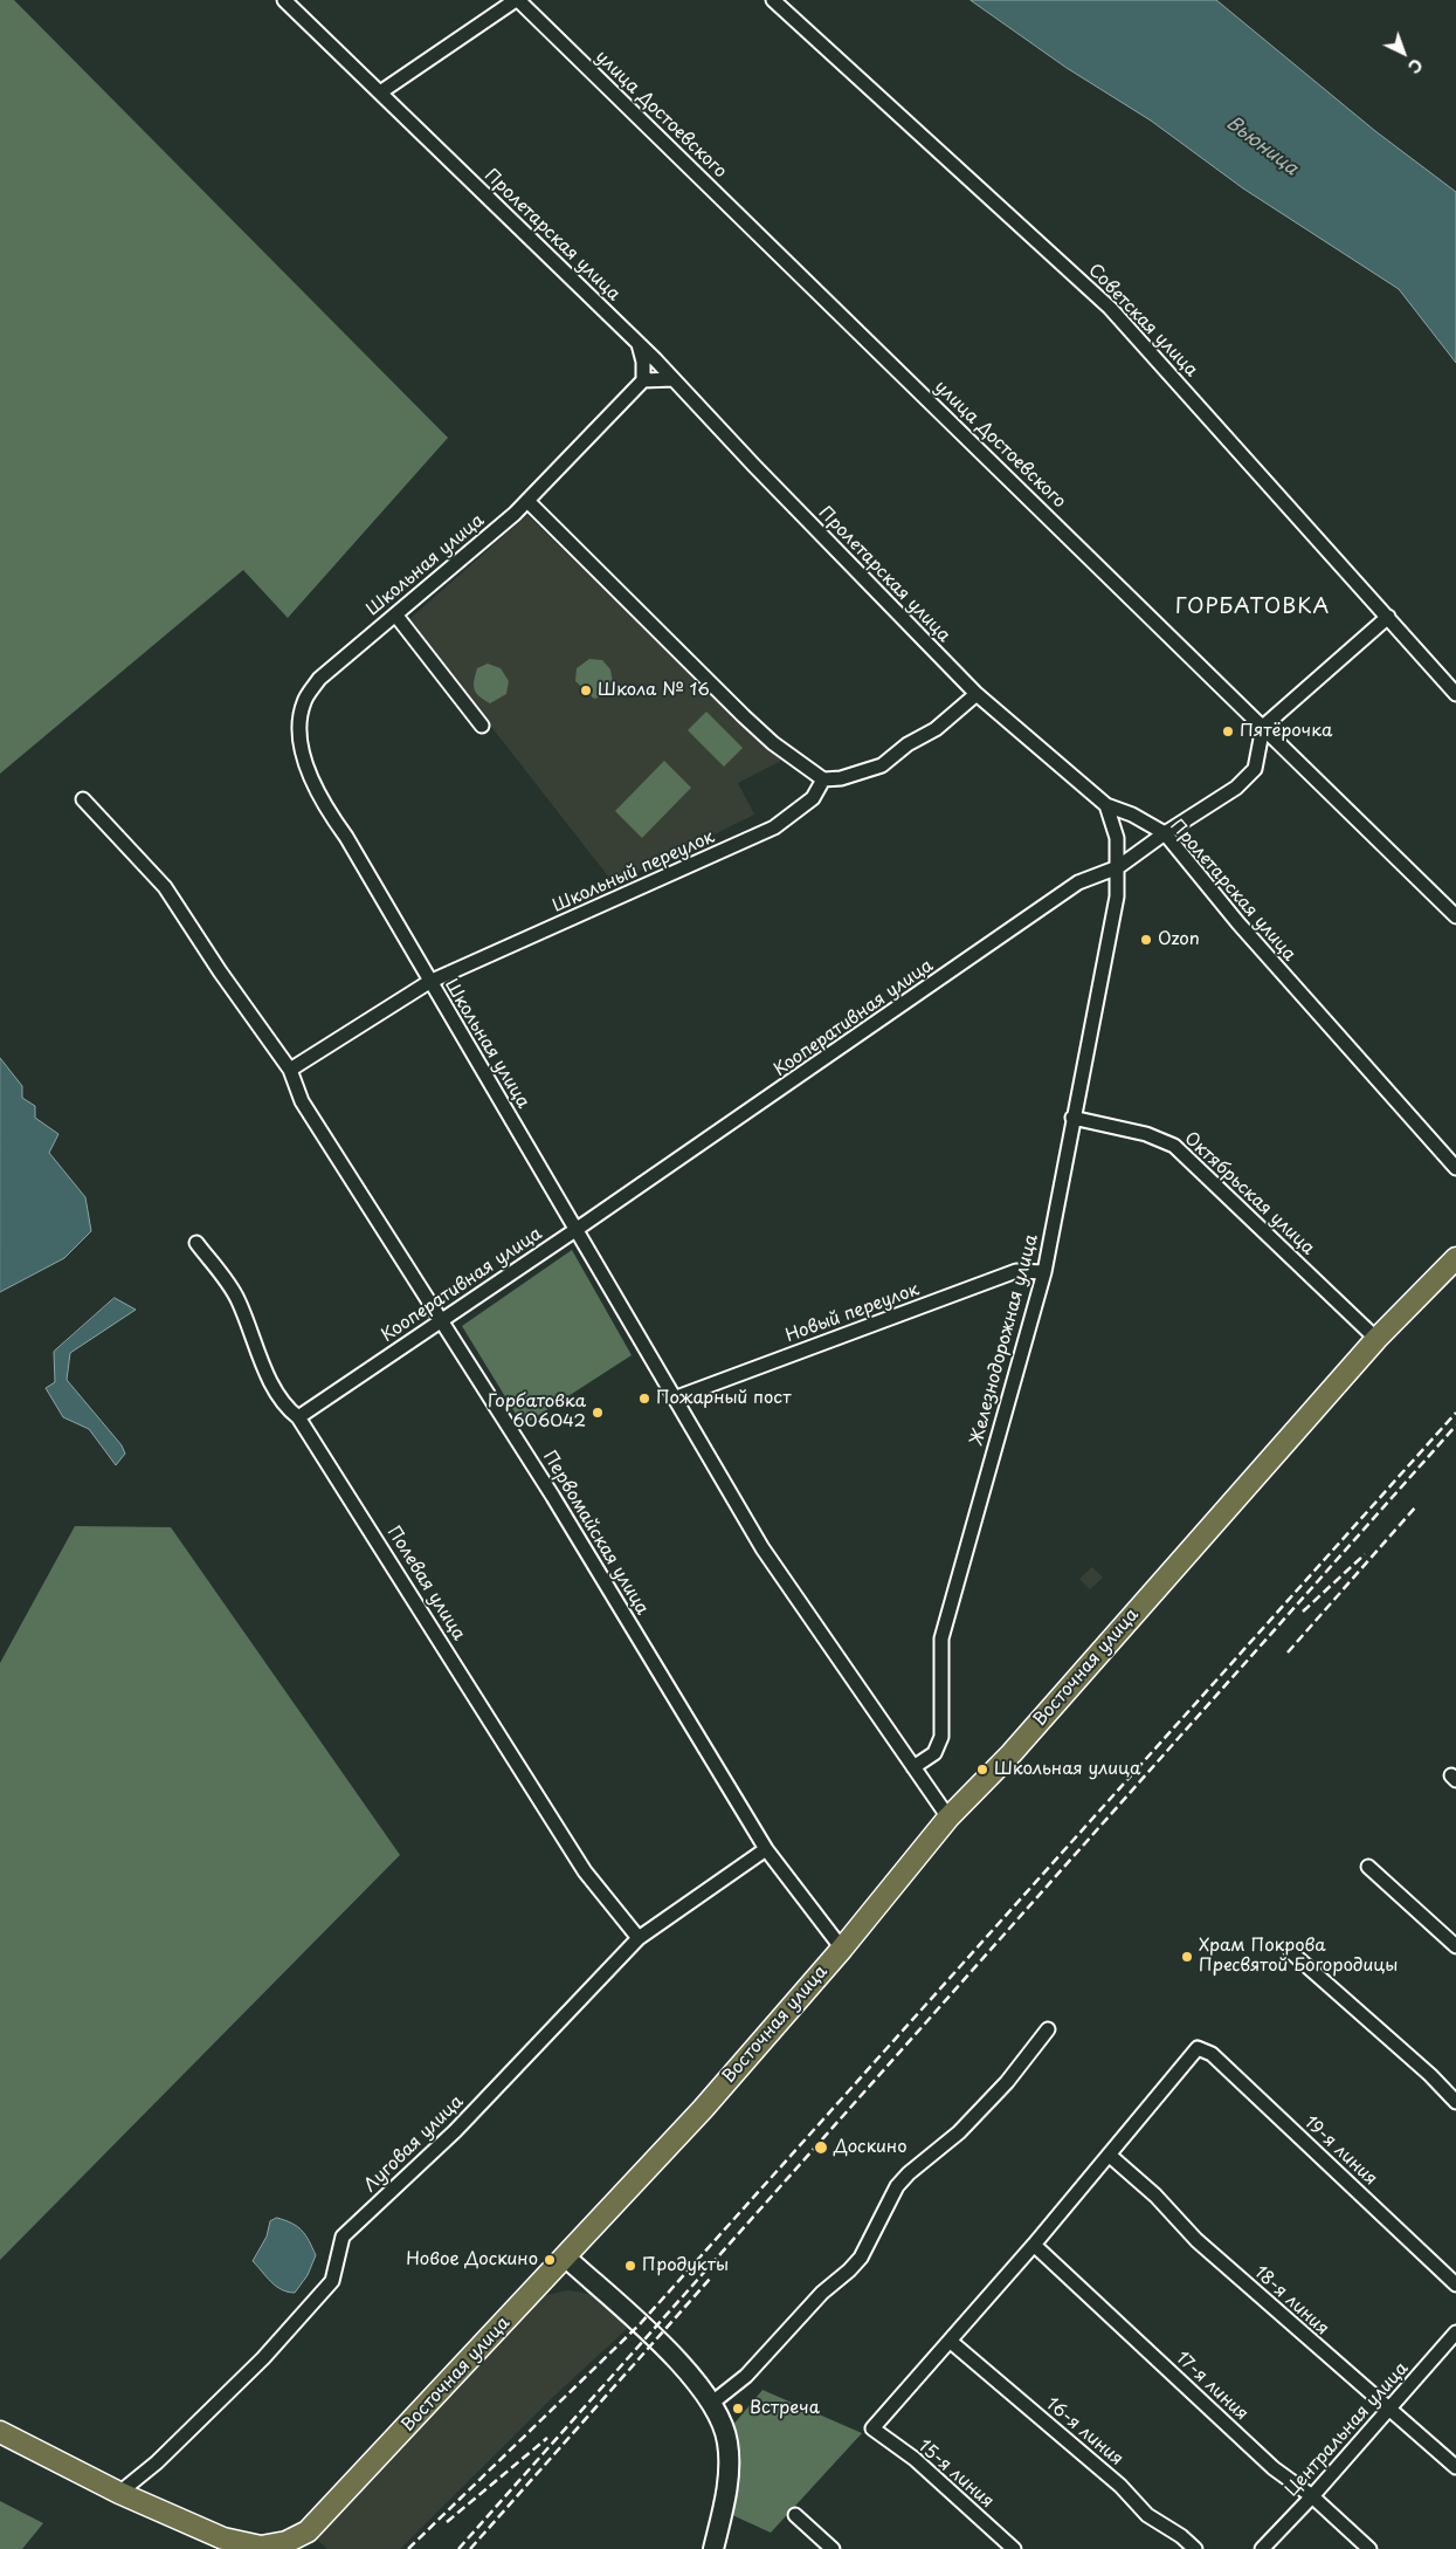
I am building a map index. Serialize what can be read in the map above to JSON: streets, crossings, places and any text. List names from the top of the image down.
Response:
{
  "streets": {
    "main road": ["Восточная улица"],
    "street": [
      "улица Достоевского",
      "Пролетарская улица",
      "Советская улица",
      "Школьная улица",
      "Школьный переулок",
      "Кооперативная улица",
      "Октябрьская улица",
      "Новый переулок",
      "Железнодорожная улица",
      "Первомайская улица",
      "Полевая улица",
      "Луговая улица",
      "19-я линия",
      "18-я линия",
      "17-я линия",
      "Центральная улица",
      "16-я линия",
      "15-я линия"
    ]
  },
  "crossings": [
    ["улица Достоевского", "Кооперативная улица"],
    ["Пролетарская улица", "Кооперативная улица"],
    ["Пролетарская улица", "Железнодорожная улица"],
    ["Школьная улица", "Школьный переулок"],
    ["Школьная улица", "Кооперативная улица"],
    ["Школьная улица", "Новый переулок"],
    ["Школьная улица", "Железнодорожная улица"],
    ["Школьная улица", "Восточная улица"],
    ["Школьный переулок", "Первомайская улица"],
    ["Кооперативная улица", "Железнодорожная улица"],
    ["Кооперативная улица", "Первомайская улица"],
    ["Кооперативная улица", "Полевая улица"],
    ["Октябрьская улица", "Железнодорожная улица"],
    ["Октябрьская улица", "Восточная улица"],
    ["Новый переулок", "Железнодорожная улица"],
    ["Первомайская улица", "Восточная улица"],
    ["Первомайская улица", "Луговая улица"],
    ["Полевая улица", "Луговая улица"],
    ["Восточная улица", "Луговая улица"],
    ["19-я линия", "18-я линия"],
    ["18-я линия", "Центральная улица"],
    ["17-я линия", "Центральная улица"],
    ["16-я линия", "15-я линия"]
  ],
  "districts": ["ГОРБАТОВКА"],
  "water": ["Вьюница"],
  "places": [
    "Школа № 16",
    "Пятёрочка",
    "Ozon",
    "Пожарный пост",
    "Горбатовка 606042",
    "Школьная улица",
    "Храм Покрова Пресвятой Богородицы",
    "Доскино",
    "Новое Доскино",
    "Продукты",
    "Встреча"
  ],
  "north": "bottom right"
}
